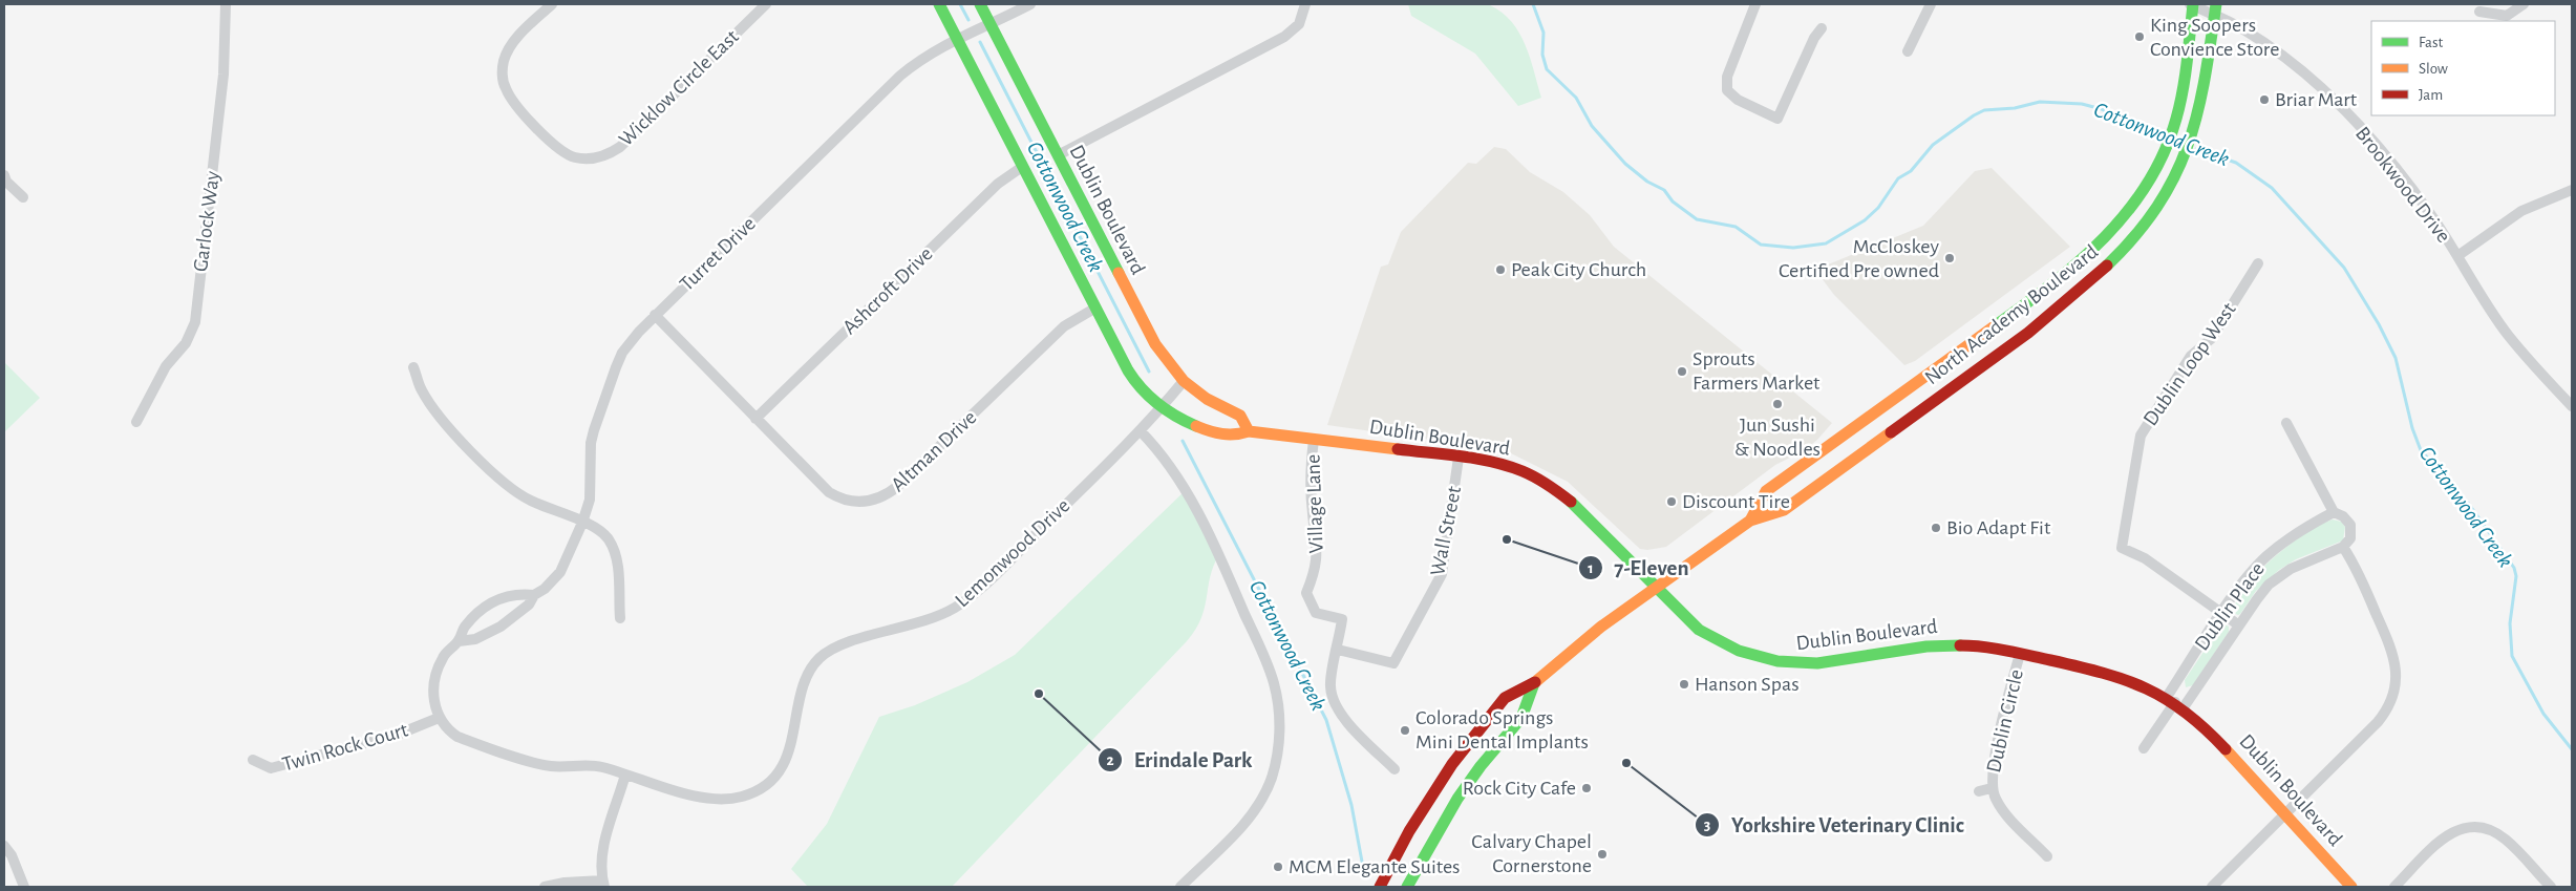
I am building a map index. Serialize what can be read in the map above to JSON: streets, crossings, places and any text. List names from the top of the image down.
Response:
{
  "streets": {
    "main road": ["Dublin Boulevard", "North Academy Boulevard"],
    "street": [
      "Wicklow Circle East",
      "Brookwood Drive",
      "Garlock Way",
      "Turret Drive",
      "Ashcroft Drive",
      "Dublin Loop West",
      "Altman Drive",
      "Village Lane",
      "Wall Street",
      "Lemonwood Drive",
      "Dublin Place",
      "Dublin Circle",
      "Twin Rock Court"
    ]
  },
  "crossings": [
    ["Brookwood Drive", "North Academy Boulevard"],
    ["Dublin Boulevard", "Turret Drive"],
    ["Dublin Boulevard", "Ashcroft Drive"],
    ["Dublin Boulevard", "North Academy Boulevard"],
    ["Dublin Boulevard", "Altman Drive"],
    ["Dublin Boulevard", "Village Lane"],
    ["Dublin Boulevard", "Wall Street"],
    ["Dublin Boulevard", "Lemonwood Drive"],
    ["Dublin Boulevard", "Dublin Place"],
    ["Dublin Boulevard", "Dublin Circle"],
    ["Turret Drive", "Altman Drive"],
    ["Ashcroft Drive", "Altman Drive"],
    ["Dublin Loop West", "Dublin Place"],
    ["Village Lane", "Wall Street"],
    ["Lemonwood Drive", "Twin Rock Court"]
  ],
  "water": ["Cottonwood Creek"],
  "places": [
    "King Soopers Convience Store",
    "Briar Mart",
    "McCloskey Certified Pre owned",
    "Peak City Church",
    "Sprouts Farmers Market",
    "Jun Sushi & Noodles",
    "Discount Tire",
    "Bio Adapt Fit",
    "7-Eleven",
    "Hanson Spas",
    "Erindale Park",
    "Colorado Springs Mini Dental Implants",
    "Yorkshire Veterinary Clinic",
    "Rock City Cafe",
    "Calvary Chapel Cornerstone",
    "MCM Elegante Suites"
  ],
  "legend": ["Fast", "Slow", "Jam"]
}
